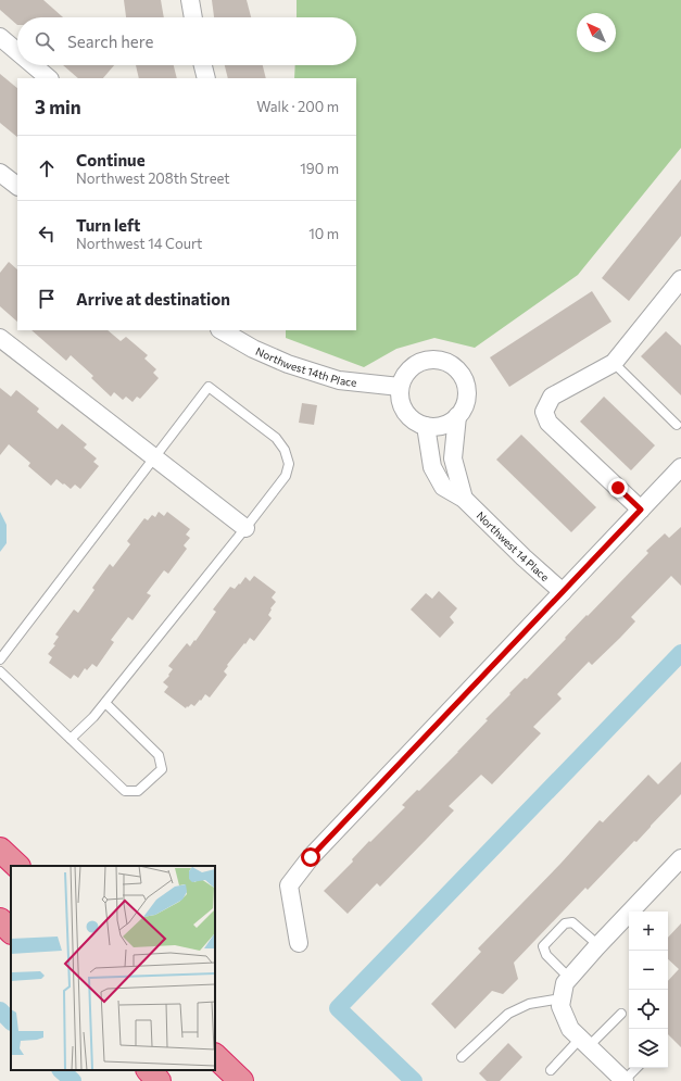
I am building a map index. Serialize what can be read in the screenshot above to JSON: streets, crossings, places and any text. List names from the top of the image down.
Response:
{
  "streets": {
    "street": ["Northwest 14th Place", "Northwest 14 Place"]
  },
  "north": "top left",
  "page": {
    "search": "Search here",
    "heading": ["3 min", "Walk · 200 m"],
    "list": [
      ["Continue", "Northwest 208th Street", "190 m"],
      ["Turn left", "Northwest 14 Court", "10 m"],
      "Arrive at destination"
    ],
    "map_buttons": ["+", "−"]
  }
}
